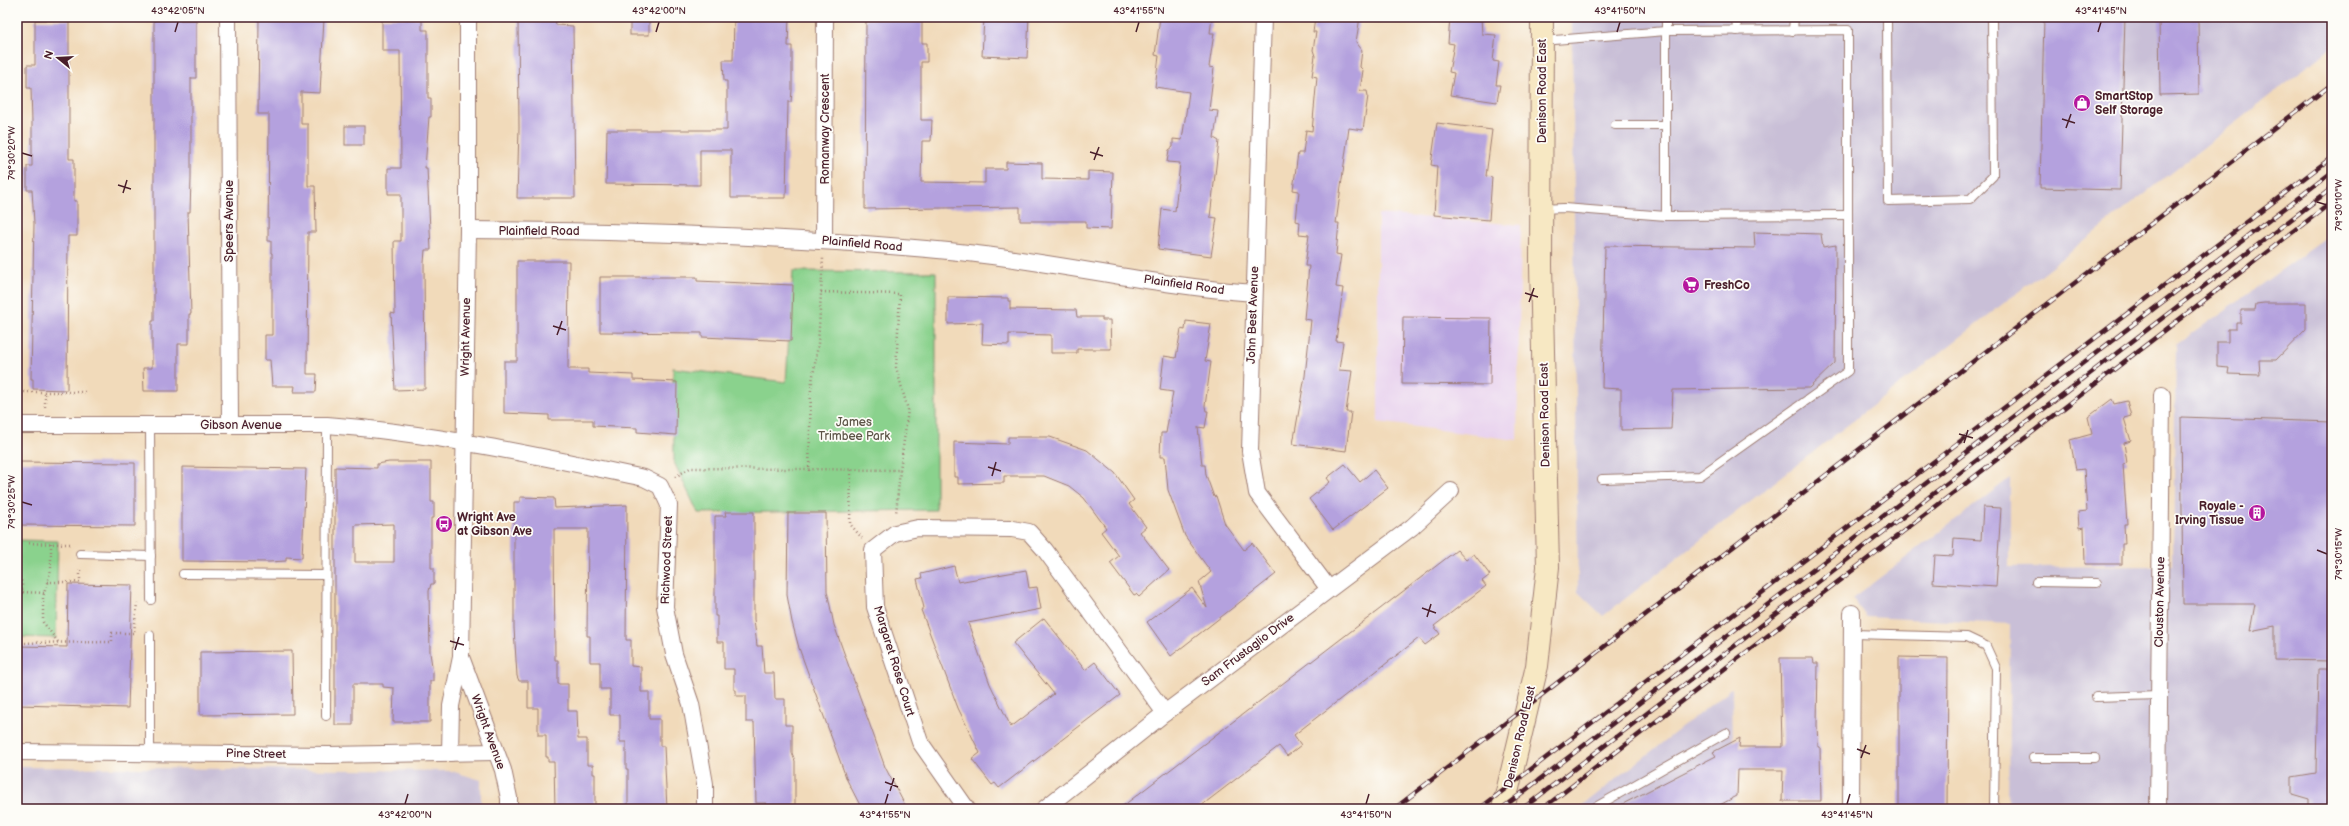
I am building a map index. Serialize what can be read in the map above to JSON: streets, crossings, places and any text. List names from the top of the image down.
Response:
{
  "streets": {
    "street": [
      "Denison Road East",
      "Romanway Crescent",
      "Speers Avenue",
      "Plainfield Road",
      "John Best Avenue",
      "Wright Avenue",
      "Gibson Avenue",
      "Richwood Street",
      "Clouston Avenue",
      "Sam Frustaglio Drive",
      "Margaret Rose Court",
      "Pine Street"
    ]
  },
  "crossings": [
    ["Romanway Crescent", "Plainfield Road"],
    ["Speers Avenue", "Gibson Avenue"],
    ["Plainfield Road", "John Best Avenue"],
    ["Plainfield Road", "Wright Avenue"],
    ["John Best Avenue", "Sam Frustaglio Drive"],
    ["Wright Avenue", "Gibson Avenue"],
    ["Wright Avenue", "Pine Street"]
  ],
  "parks": ["James Trimbee Park"],
  "places": {
    "shop": ["SmartStop Self Storage"],
    "supermarket": ["FreshCo"],
    "building": ["Royale - Irving Tissue"],
    "bus stop": ["Wright Ave at Gibson Ave"]
  },
  "north": "left",
  "coordinates": [
    "43°42'05\"N",
    "43°42'00\"N",
    "43°41'55\"N",
    "43°41'50\"N",
    "43°41'45\"N",
    "79°30'20\"W",
    "79°30'10\"W",
    "79°30'25\"W",
    "79°30'15\"W"
  ]
}
